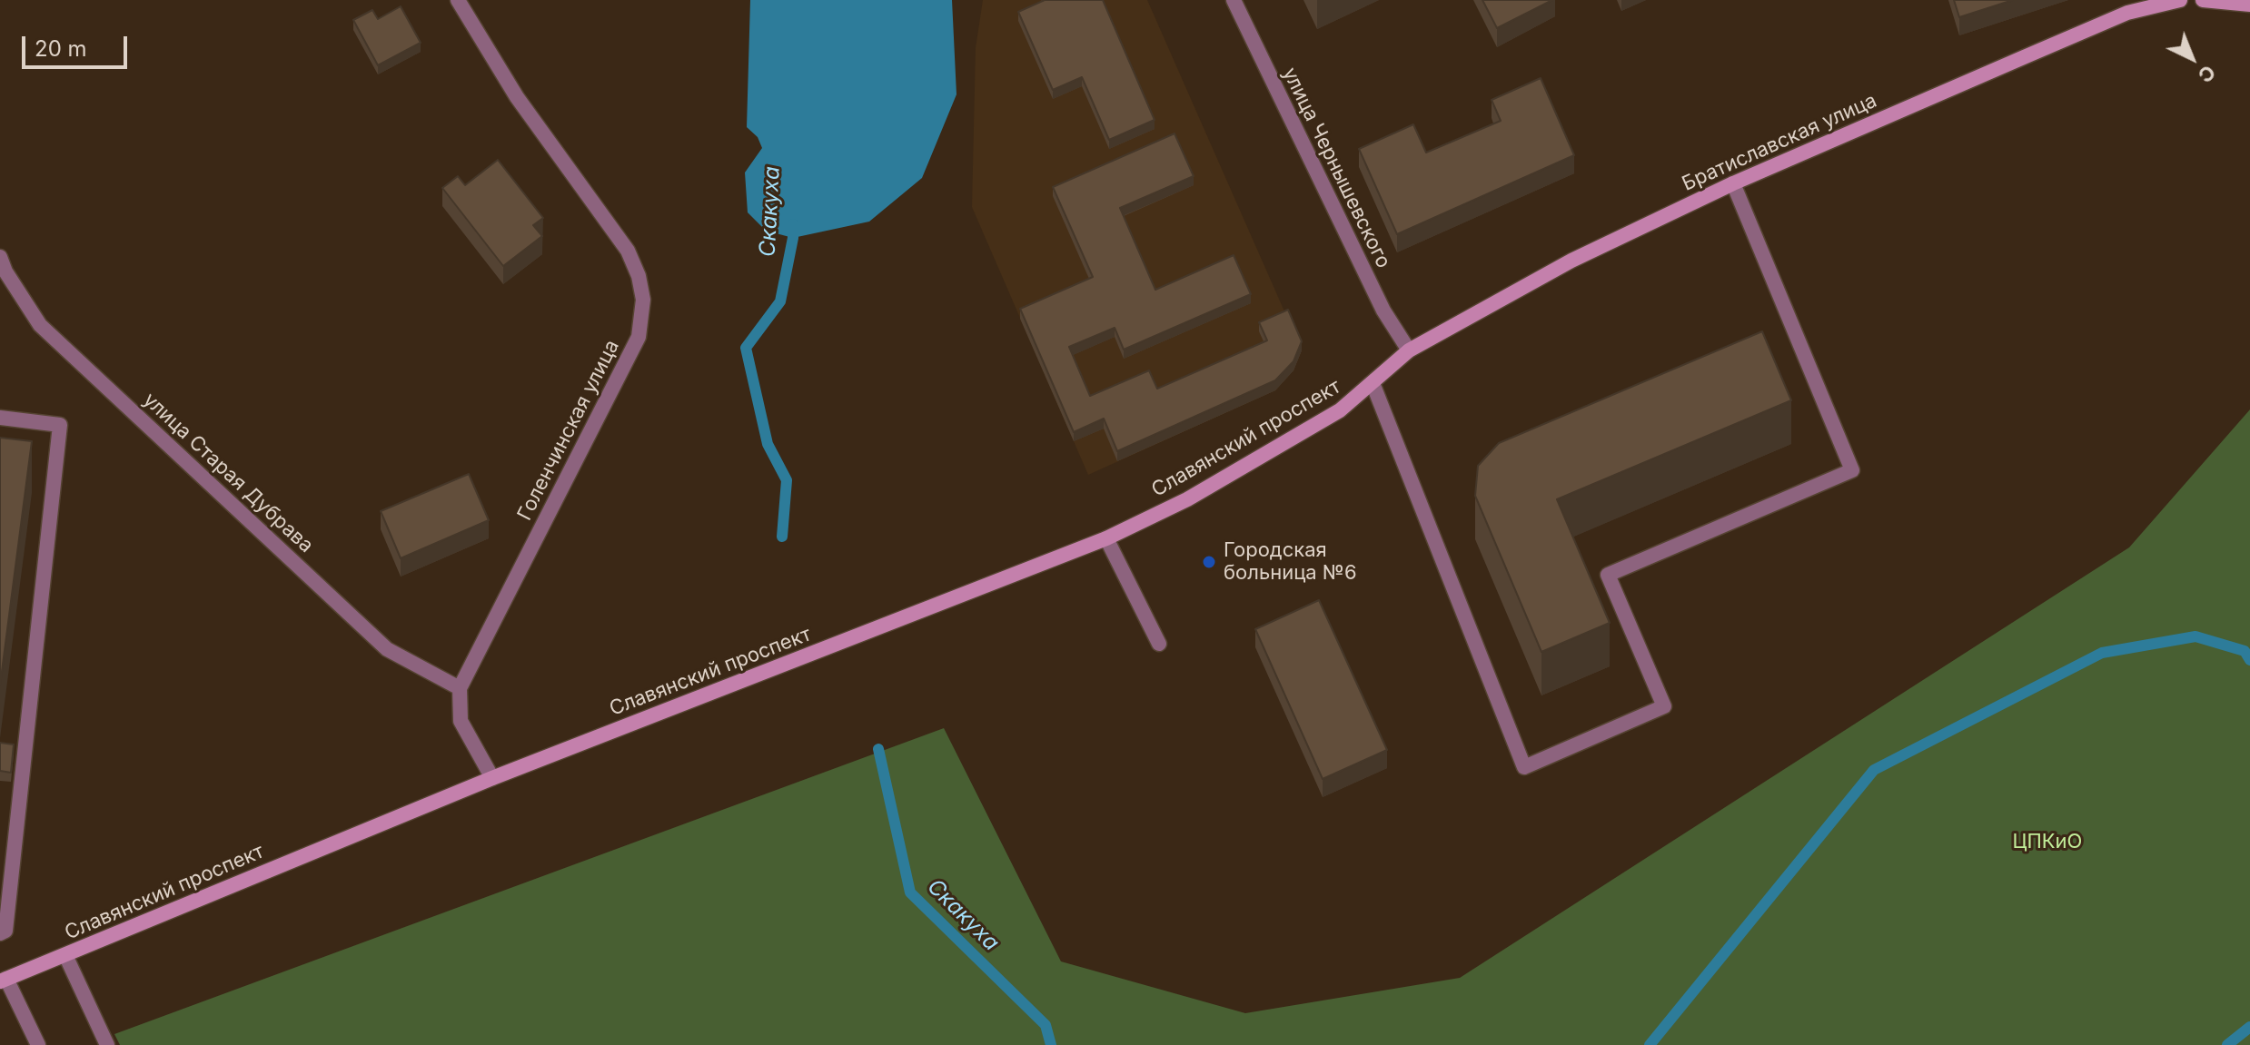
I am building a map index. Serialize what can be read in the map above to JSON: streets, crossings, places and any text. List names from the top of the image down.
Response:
{
  "streets": {
    "street": [
      "Братиславская улица",
      "улица Чернышевского",
      "Голенчинская улица",
      "Славянский проспект",
      "улица Старая Дубрава"
    ]
  },
  "crossings": [
    ["Братиславская улица", "улица Чернышевского"],
    ["Братиславская улица", "Славянский проспект"],
    ["улица Чернышевского", "Славянский проспект"],
    ["Голенчинская улица", "улица Старая Дубрава"]
  ],
  "water": ["Скакуха"],
  "parks": ["ЦПКиО"],
  "places": ["Городская больница №6"],
  "scale_bar": "20 m",
  "north": "bottom right"
}
